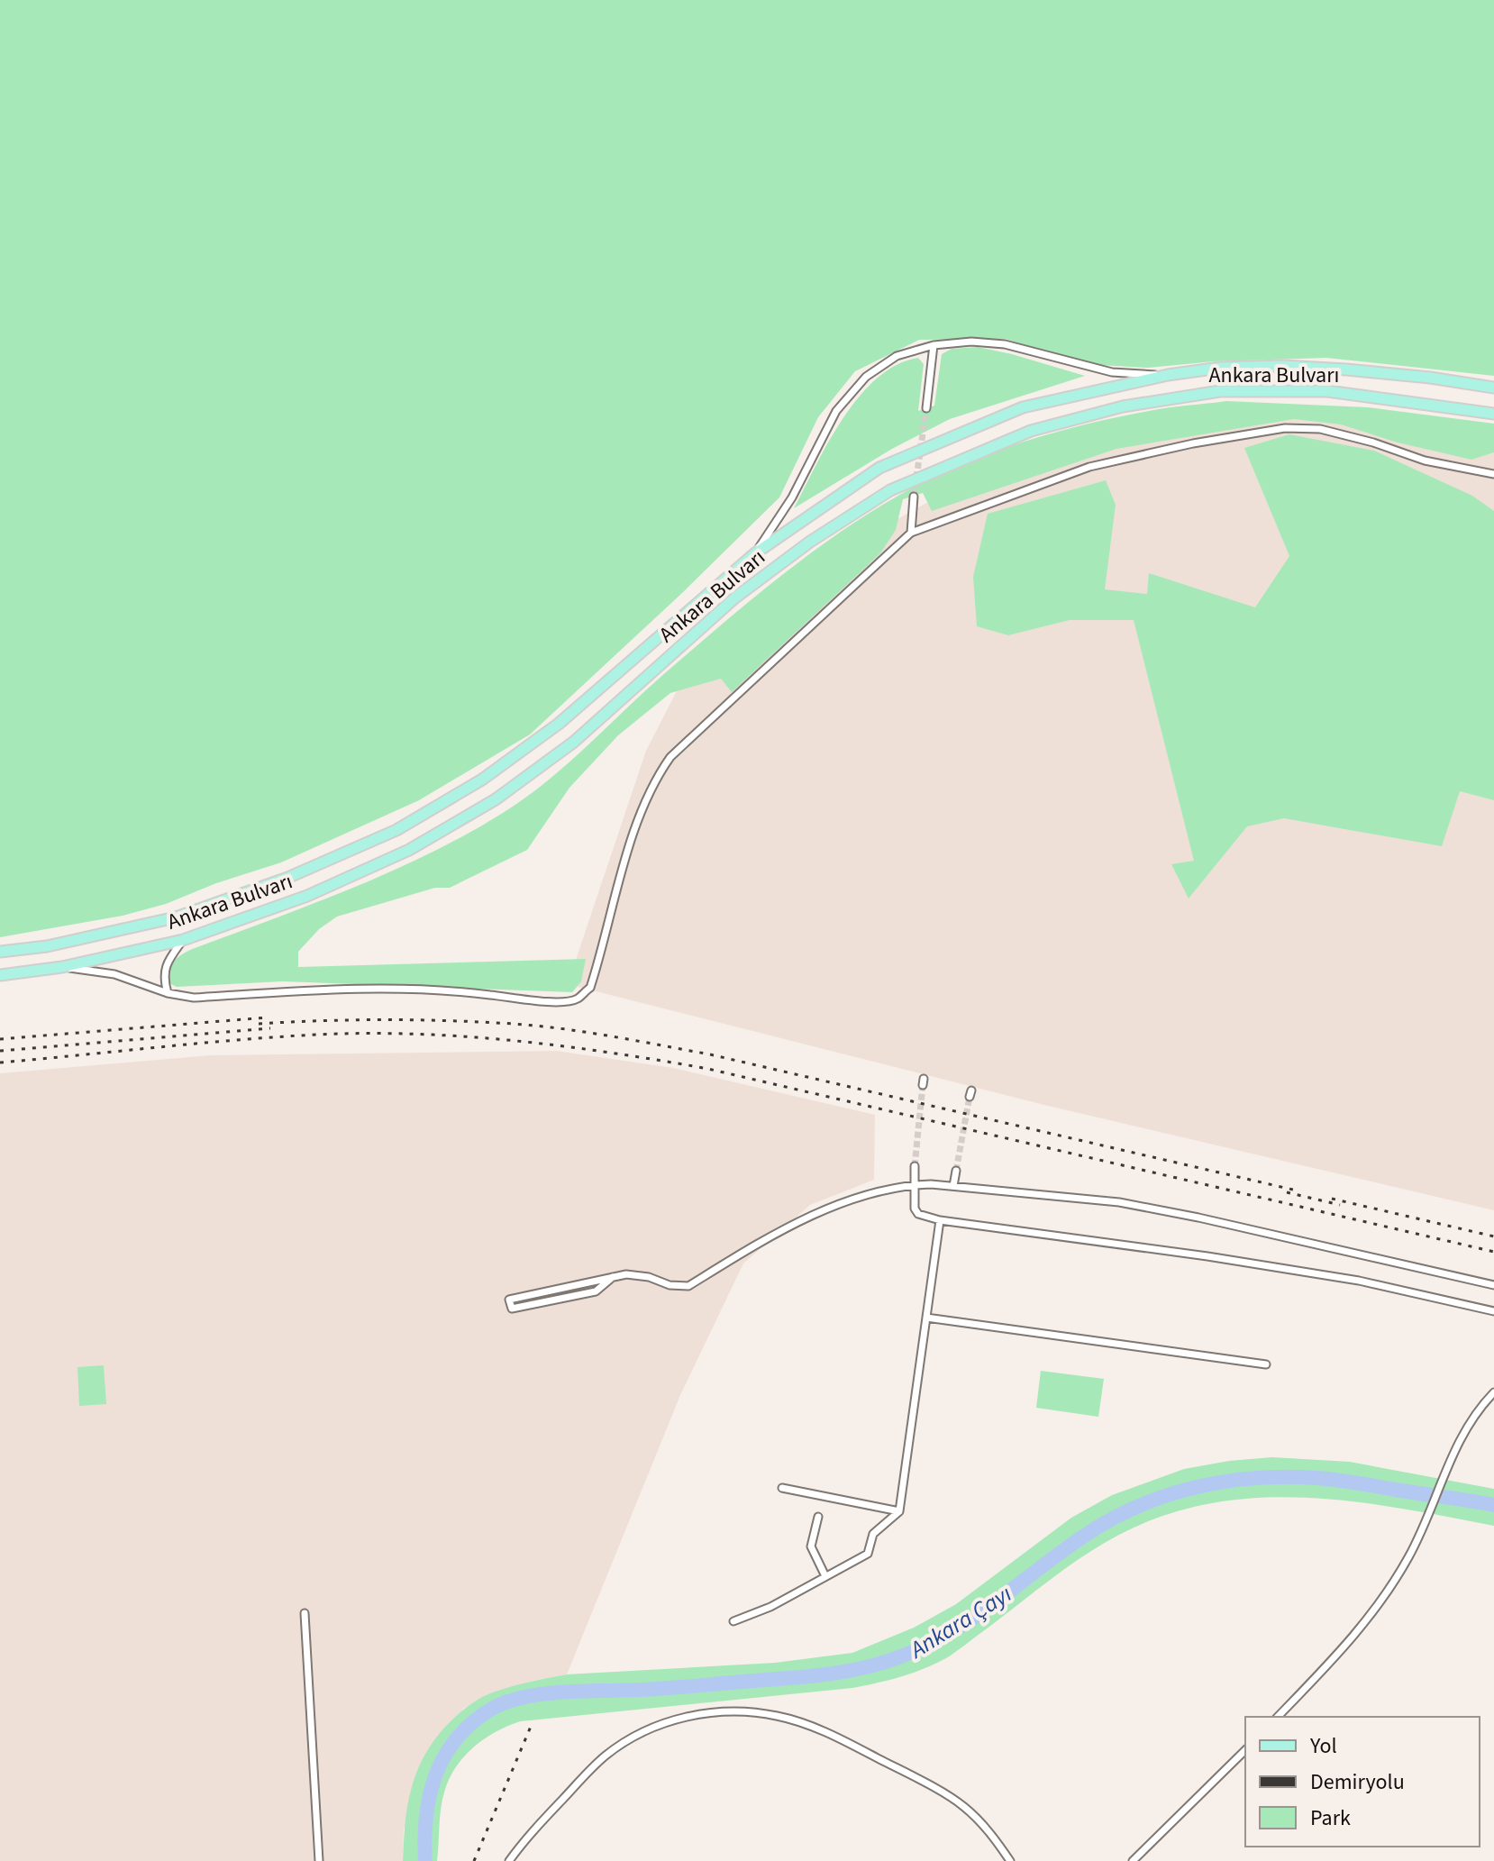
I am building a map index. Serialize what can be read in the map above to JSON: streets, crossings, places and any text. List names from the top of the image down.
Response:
{
  "streets": {
    "main road": ["Ankara Bulvarı"]
  },
  "water": ["Ankara Çayı"],
  "legend": ["Yol", "Demiryolu", "Park"]
}
